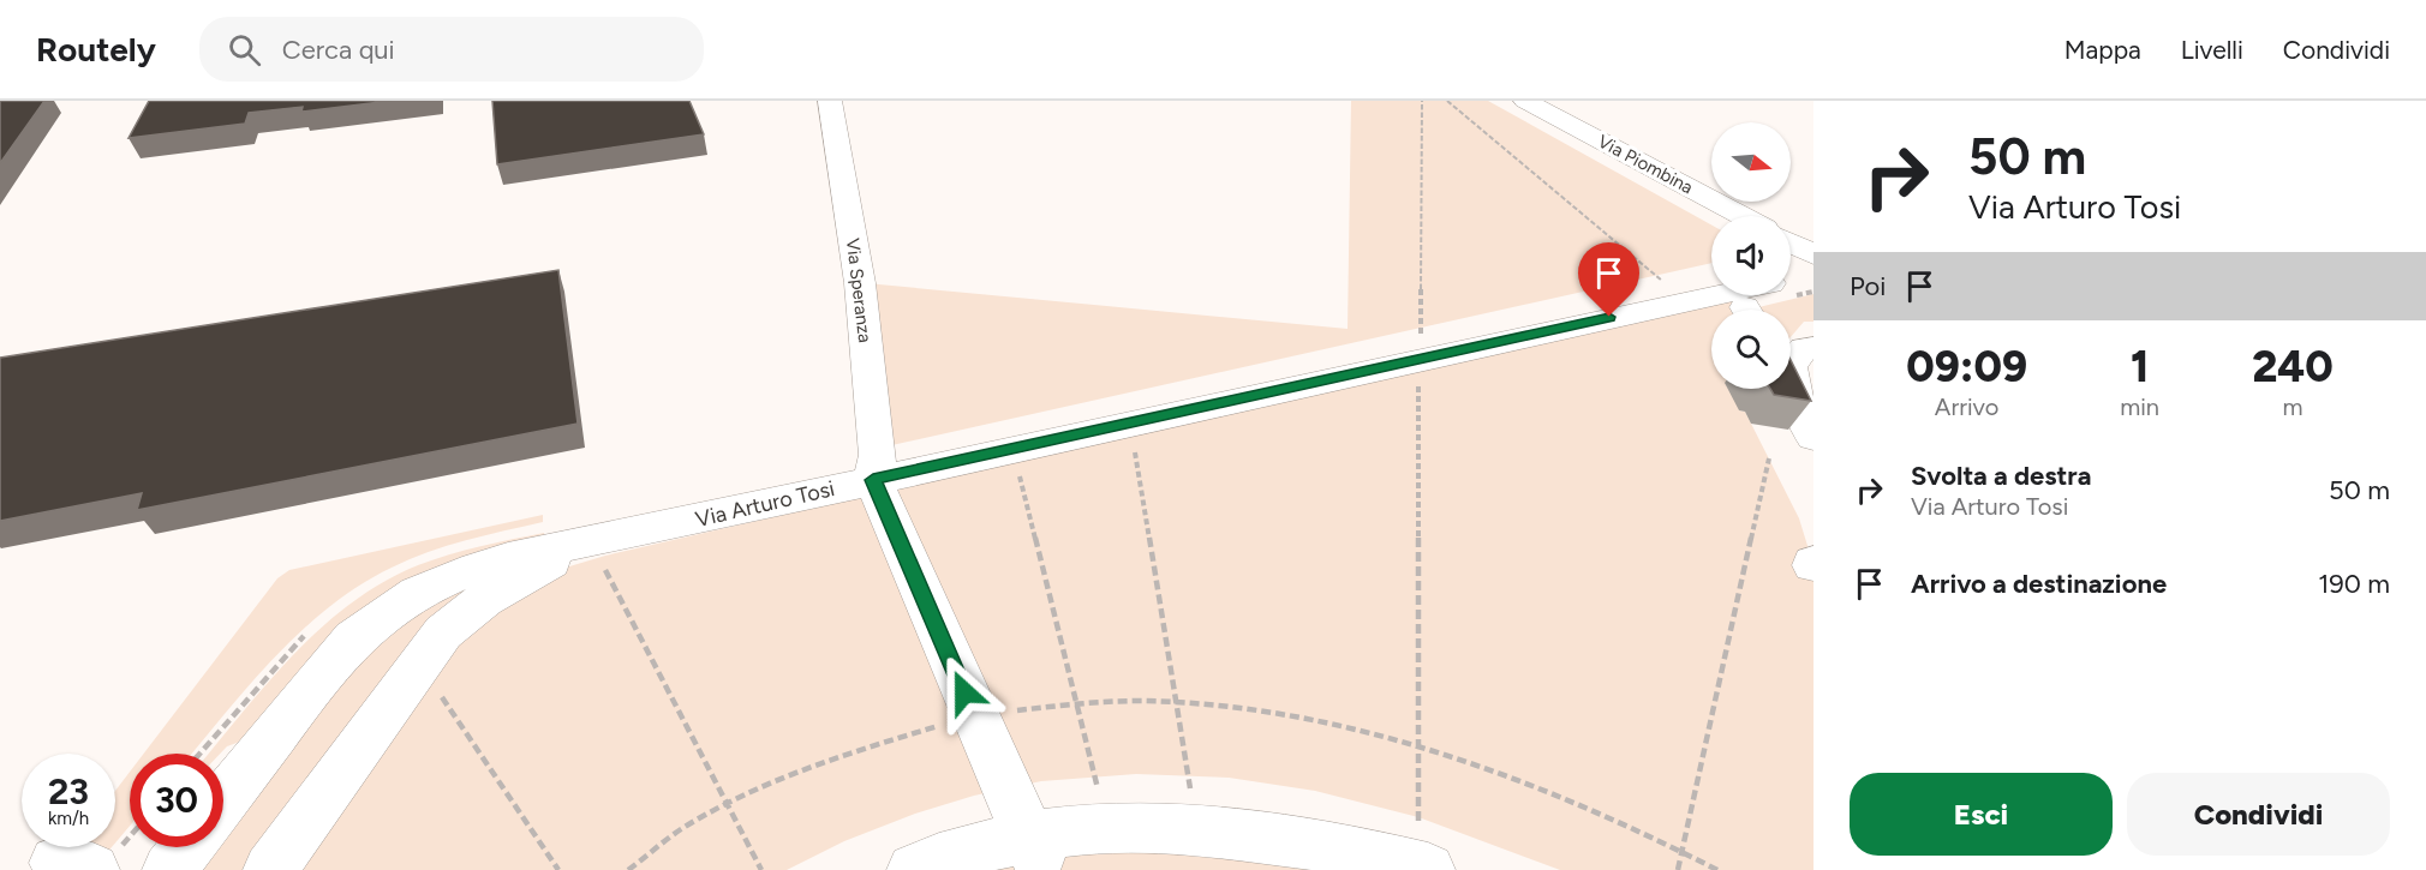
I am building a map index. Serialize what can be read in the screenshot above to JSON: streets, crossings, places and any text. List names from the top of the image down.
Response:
{
  "streets": {
    "street": ["Via Piombina", "Via Speranza", "Via Arturo Tosi"]
  },
  "crossings": [
    ["Via Speranza", "Via Arturo Tosi"]
  ],
  "north": "right",
  "page": {
    "header": "Routely",
    "search": "Cerca qui",
    "nav": ["Mappa", "Livelli", "Condividi"],
    "turn": ["50 m", "Via Arturo Tosi"],
    "then": "Poi",
    "eta": [
      "09:09",
      "Arrivo",
      "1",
      "min",
      "240",
      "m"
    ],
    "list": [
      {
        "name": "Svolta a destra",
        "note": "Via Arturo Tosi",
        "value": "50 m"
      },
      {
        "name": "Arrivo a destinazione",
        "value": "190 m"
      }
    ],
    "speed": "23 km/h",
    "limit": "30",
    "buttons": ["Esci", "Condividi"]
  }
}
